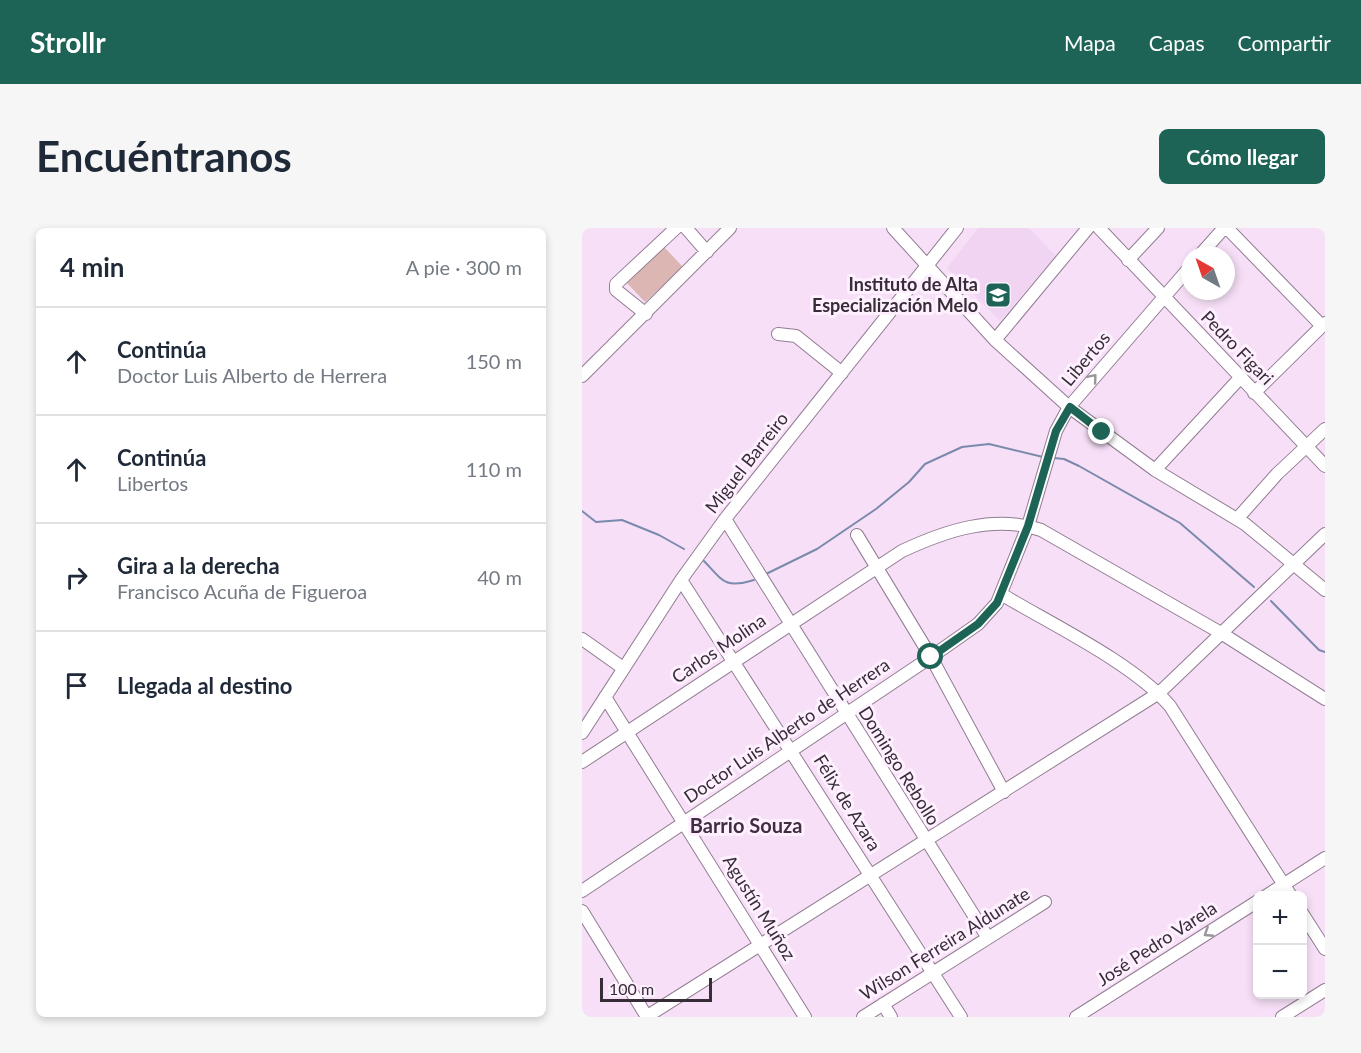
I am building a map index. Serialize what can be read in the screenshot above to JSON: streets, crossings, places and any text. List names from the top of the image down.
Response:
{
  "streets": {
    "street": [
      "Pedro Figari",
      "Libertos",
      "Miguel Barreiro",
      "Carlos Molina",
      "Doctor Luis Alberto de Herrera",
      "Domingo Rebollo",
      "Félix de Azara",
      "Agustín Muñoz",
      "Wilson Ferreira Aldunate",
      "José Pedro Varela"
    ]
  },
  "crossings": [
    ["Pedro Figari", "Libertos"],
    ["Libertos", "Carlos Molina"],
    ["Libertos", "Doctor Luis Alberto de Herrera"],
    ["Miguel Barreiro", "Domingo Rebollo"],
    ["Miguel Barreiro", "Félix de Azara"],
    ["Miguel Barreiro", "Agustín Muñoz"],
    ["Carlos Molina", "Doctor Luis Alberto de Herrera"],
    ["Carlos Molina", "Domingo Rebollo"],
    ["Carlos Molina", "Félix de Azara"],
    ["Carlos Molina", "Agustín Muñoz"],
    ["Doctor Luis Alberto de Herrera", "Domingo Rebollo"],
    ["Doctor Luis Alberto de Herrera", "Félix de Azara"],
    ["Doctor Luis Alberto de Herrera", "Agustín Muñoz"],
    ["Domingo Rebollo", "Wilson Ferreira Aldunate"],
    ["Félix de Azara", "Wilson Ferreira Aldunate"]
  ],
  "one_way": ["José Pedro Varela"],
  "districts": ["Barrio Souza"],
  "places": {
    "school or university": ["Instituto de Alta Especialización Melo"]
  },
  "scale_bar": "100 m",
  "north": "top left",
  "page": {
    "header": "Strollr",
    "nav": ["Mapa", "Capas", "Compartir"],
    "buttons": "Cómo llegar",
    "title": "Encuéntranos",
    "heading": ["4 min", "A pie · 300 m"],
    "list": [
      ["Continúa", "Doctor Luis Alberto de Herrera", "150 m"],
      ["Continúa", "Libertos", "110 m"],
      ["Gira a la derecha", "Francisco Acuña de Figueroa", "40 m"],
      "Llegada al destino"
    ],
    "map_buttons": ["+", "−"],
    "scale": "100 m"
  }
}
